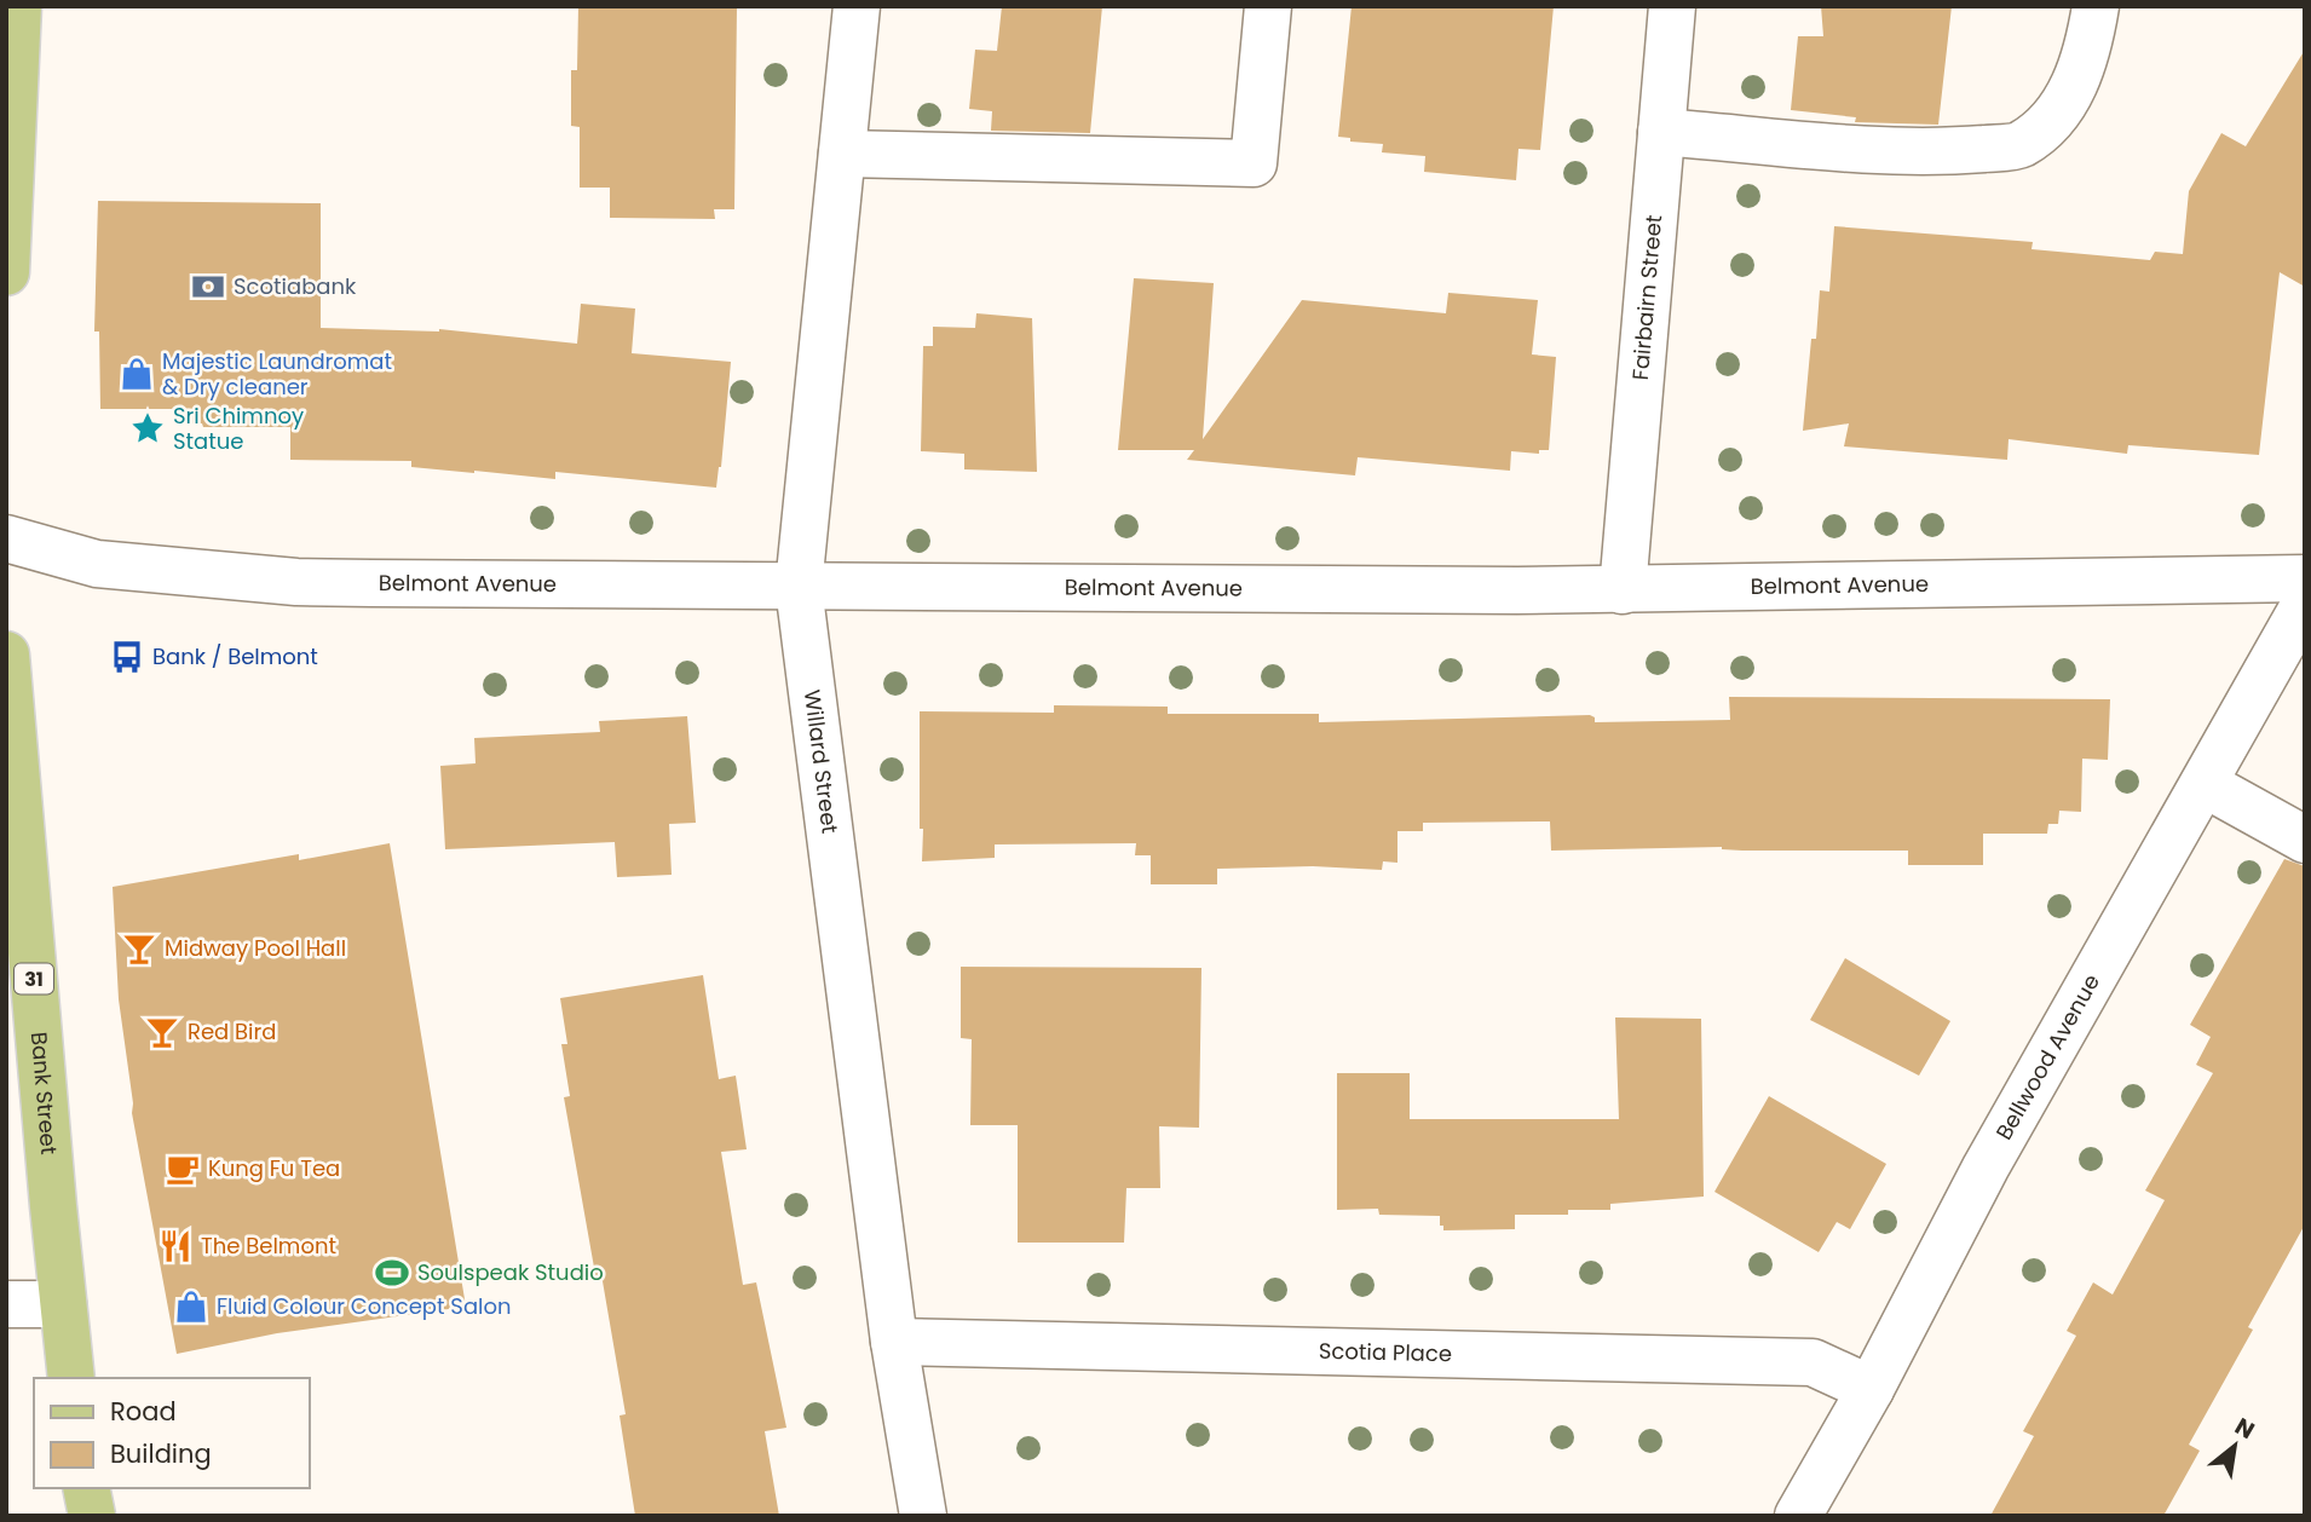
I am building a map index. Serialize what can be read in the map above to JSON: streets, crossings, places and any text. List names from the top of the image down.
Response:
{
  "streets": {
    "main road": ["31", "Bank Street"],
    "street": [
      "Fairbairn Street",
      "Belmont Avenue",
      "Willard Street",
      "Bellwood Avenue",
      "Scotia Place"
    ]
  },
  "crossings": [
    ["Fairbairn Street", "Belmont Avenue"],
    ["Belmont Avenue", "Willard Street"],
    ["Willard Street", "Scotia Place"],
    ["Bellwood Avenue", "Scotia Place"]
  ],
  "places": {
    "bank": ["Scotiabank"],
    "shop": ["Majestic Laundromat & Dry cleaner", "Fluid Colour Concept Salon"],
    "place": ["Sri Chimnoy Statue"],
    "bus stop": ["Bank / Belmont"],
    "bar": ["Midway Pool Hall", "Red Bird"],
    "cafe": ["Kung Fu Tea"],
    "restaurant": ["The Belmont"],
    "sports": ["Soulspeak Studio"]
  },
  "legend": ["Road", "Building"],
  "north": "top right"
}
